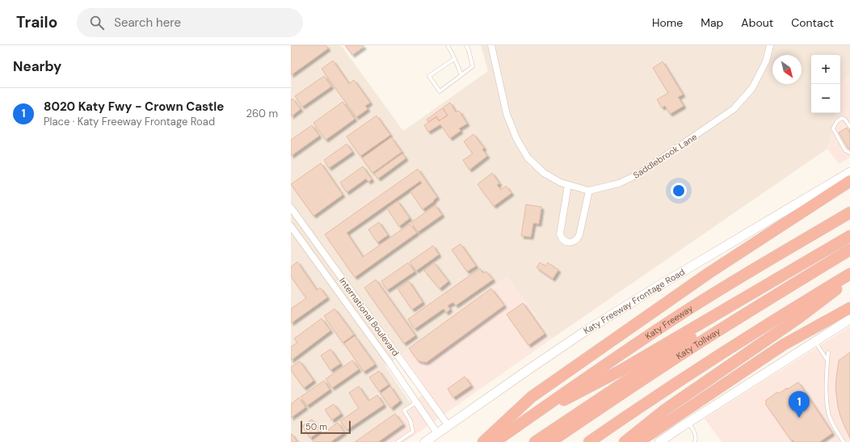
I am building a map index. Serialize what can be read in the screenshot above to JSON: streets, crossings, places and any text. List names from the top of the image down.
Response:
{
  "streets": {
    "highway": ["Katy Freeway", "Katy Tollway"],
    "main road": ["Katy Freeway Frontage Road"],
    "street": ["Saddlebrook Lane", "International Boulevard"]
  },
  "crossings": [
    ["Katy Freeway Frontage Road", "International Boulevard"]
  ],
  "scale_bar": "50 m",
  "north": "bottom right",
  "page": {
    "header": "Trailo",
    "search": "Search here",
    "nav": [
      "Home",
      "Map",
      "About",
      "Contact"
    ],
    "heading": "Nearby",
    "map_buttons": ["+", "−"],
    "list": [
      {
        "mark": "1",
        "name": "8020 Katy Fwy - Crown Castle",
        "note": "Place · Katy Freeway Frontage Road",
        "value": "260 m"
      }
    ],
    "pins": "1",
    "scale": "50 m"
  }
}
